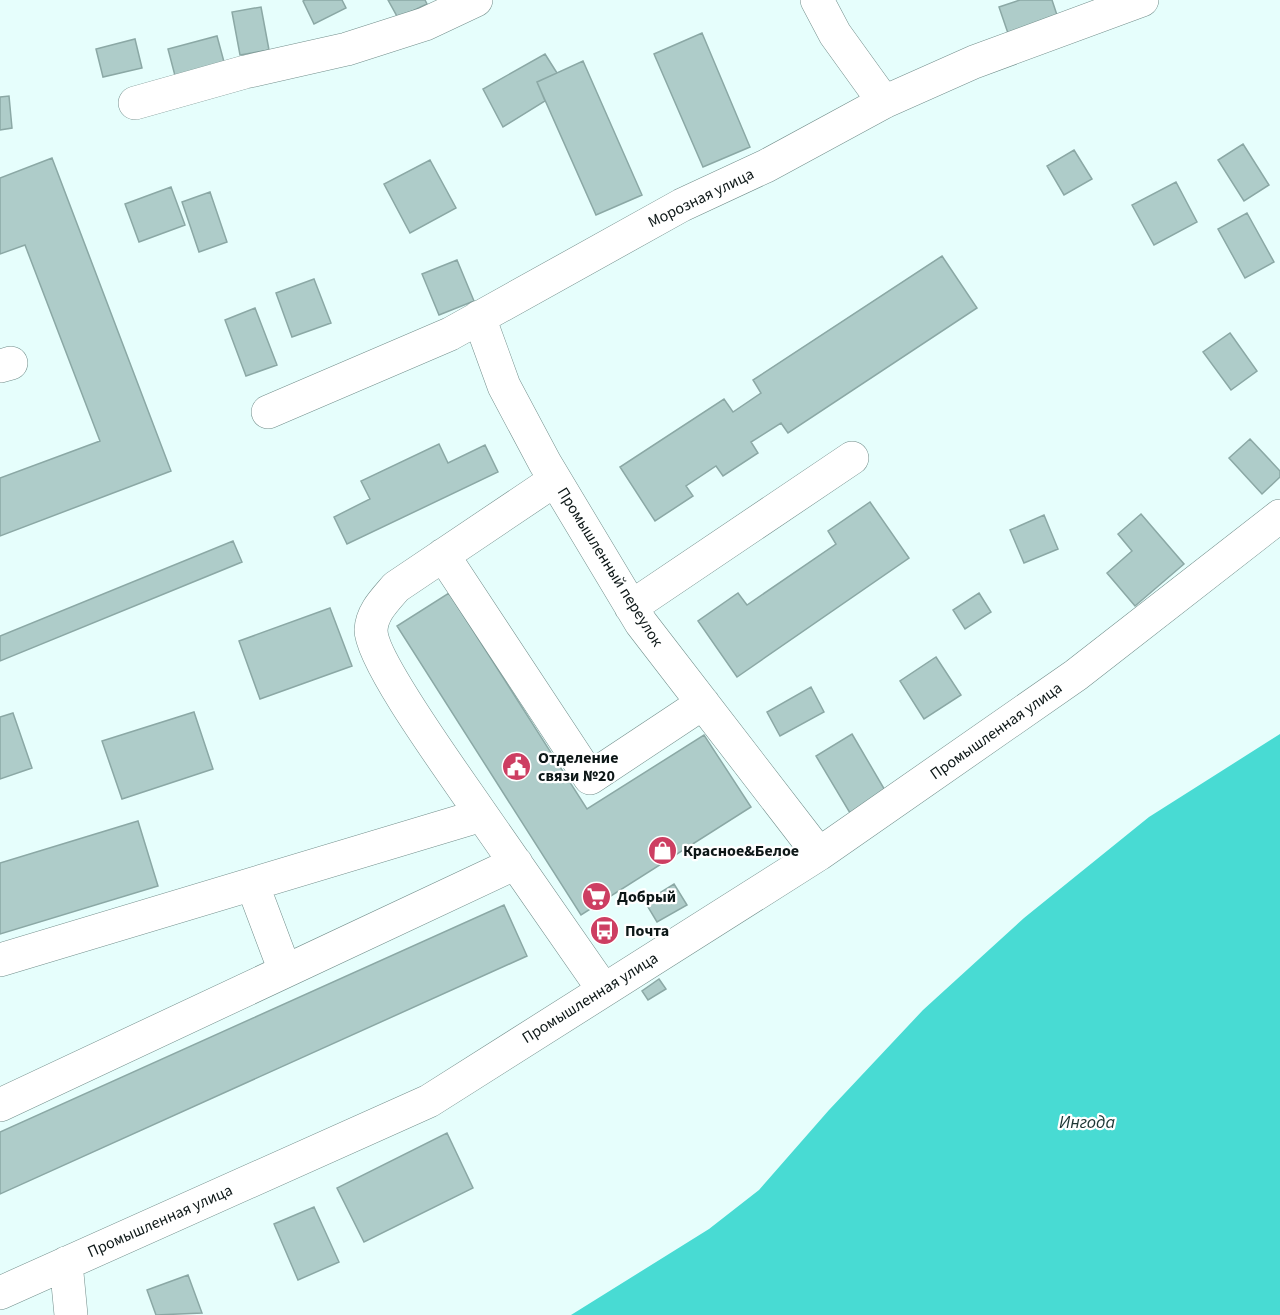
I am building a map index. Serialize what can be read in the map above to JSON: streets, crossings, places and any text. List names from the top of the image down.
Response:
{
  "streets": {
    "street": ["Морозная улица", "Промышленный переулок", "Промышленная улица"]
  },
  "crossings": [
    ["Морозная улица", "Промышленный переулок"],
    ["Промышленный переулок", "Промышленная улица"]
  ],
  "water": ["Ингода"],
  "places": {
    "public building": ["Отделение связи №20"],
    "shop": ["Красное&Белое"],
    "supermarket": ["Добрый"],
    "bus stop": ["Почта"]
  }
}
